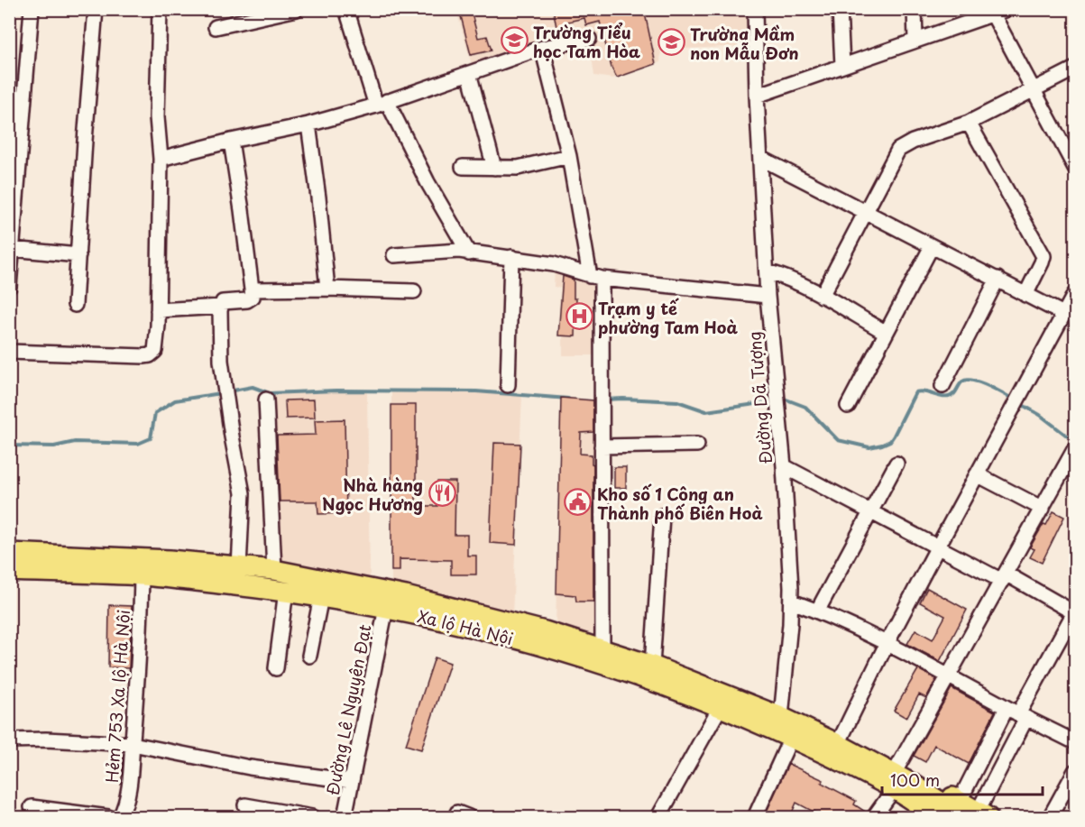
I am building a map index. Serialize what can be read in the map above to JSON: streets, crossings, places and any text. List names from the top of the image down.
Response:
{
  "streets": {
    "highway": ["Xa lộ Hà Nội"],
    "street": ["Đường Dã Tượng", "Hẻm 753 Xa lộ Hà Nội", "Đường Lê Nguyên Đạt"]
  },
  "crossings": [
    ["Xa lộ Hà Nội", "Hẻm 753 Xa lộ Hà Nội"],
    ["Xa lộ Hà Nội", "Đường Lê Nguyên Đạt"]
  ],
  "places": {
    "school or university": ["Trường Tiểu học Tam Hòa", "Trường Mầm non Mẫu Đơn"],
    "hospital": ["Trạm y tế phường Tam Hoà"],
    "restaurant": ["Nhà hàng Ngọc Hương"],
    "public building": ["Kho số 1 Công an Thành phố Biên Hoà"]
  },
  "scale_bar": "100 m"
}
